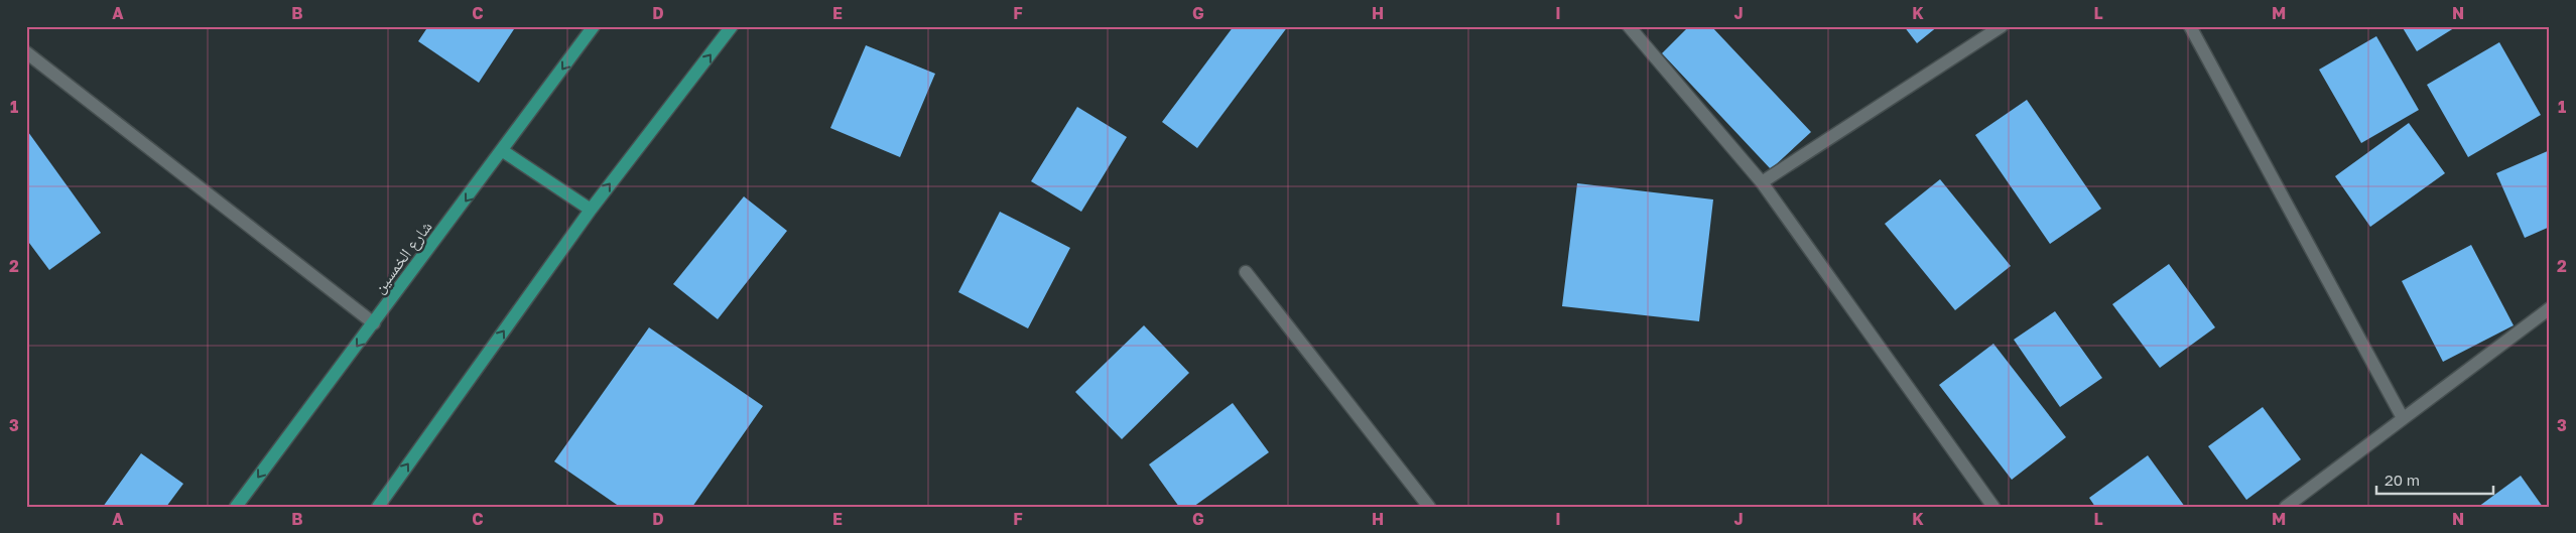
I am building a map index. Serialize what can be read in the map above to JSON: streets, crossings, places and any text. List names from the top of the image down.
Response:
{
  "streets": {
    "main road": ["شارع الخمسين"]
  },
  "scale_bar": "20 m",
  "grid": {
    "columns": [
      "A",
      "B",
      "C",
      "D",
      "E",
      "F",
      "G",
      "H",
      "I",
      "J",
      "K",
      "L",
      "M",
      "N"
    ],
    "rows": ["1", "2", "3"]
  }
}
